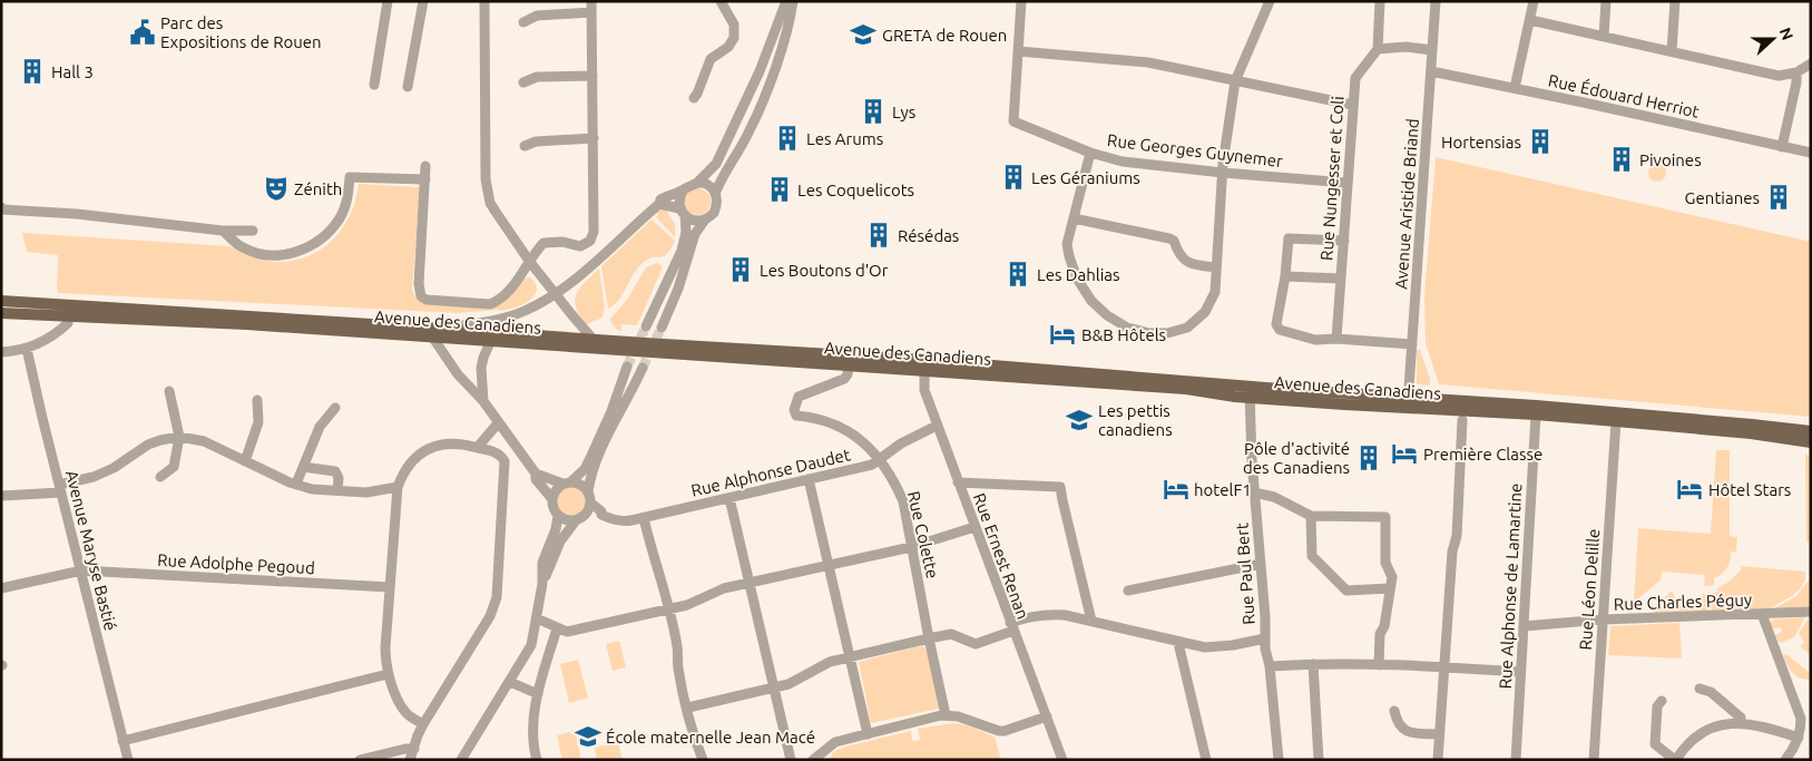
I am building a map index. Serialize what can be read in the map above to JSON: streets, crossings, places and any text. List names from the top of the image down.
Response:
{
  "streets": {
    "main road": ["Avenue des Canadiens"],
    "street": [
      "Rue Édouard Herriot",
      "Rue Georges Guynemer",
      "Rue Nungesser et Coli",
      "Avenue Aristide Briand",
      "Rue Alphonse Daudet",
      "Rue Colette",
      "Avenue Maryse Bastié",
      "Rue Ernest Renan",
      "Rue Adolphe Pegoud",
      "Rue Paul Bert",
      "Rue Alphonse de Lamartine",
      "Rue Léon Delille",
      "Rue Charles Péguy"
    ]
  },
  "crossings": [
    ["Rue Édouard Herriot", "Avenue Aristide Briand"],
    ["Rue Georges Guynemer", "Rue Nungesser et Coli"],
    ["Avenue Aristide Briand", "Avenue des Canadiens"],
    ["Avenue des Canadiens", "Rue Colette"],
    ["Avenue des Canadiens", "Rue Ernest Renan"],
    ["Avenue des Canadiens", "Rue Paul Bert"],
    ["Avenue des Canadiens", "Rue Alphonse de Lamartine"],
    ["Avenue des Canadiens", "Rue Léon Delille"],
    ["Rue Alphonse Daudet", "Rue Colette"],
    ["Rue Alphonse Daudet", "Rue Ernest Renan"],
    ["Avenue Maryse Bastié", "Rue Adolphe Pegoud"],
    ["Rue Alphonse de Lamartine", "Rue Charles Péguy"],
    ["Rue Léon Delille", "Rue Charles Péguy"]
  ],
  "places": {
    "public building": ["Parc des Expositions de Rouen"],
    "school or university": ["GRETA de Rouen", "Les pettis canadiens", "École maternelle Jean Macé"],
    "building": [
      "Hall 3",
      "Lys",
      "Les Arums",
      "Hortensias",
      "Pivoines",
      "Les Géraniums",
      "Les Coquelicots",
      "Gentianes",
      "Résédas",
      "Les Boutons d'Or",
      "Les Dahlias",
      "Pôle d'activité des Canadiens"
    ],
    "theatre": ["Zénith"],
    "hotel": [
      "B&B Hôtels",
      "Première Classe",
      "hotelF1",
      "Hôtel Stars"
    ]
  },
  "north": "right"
}
